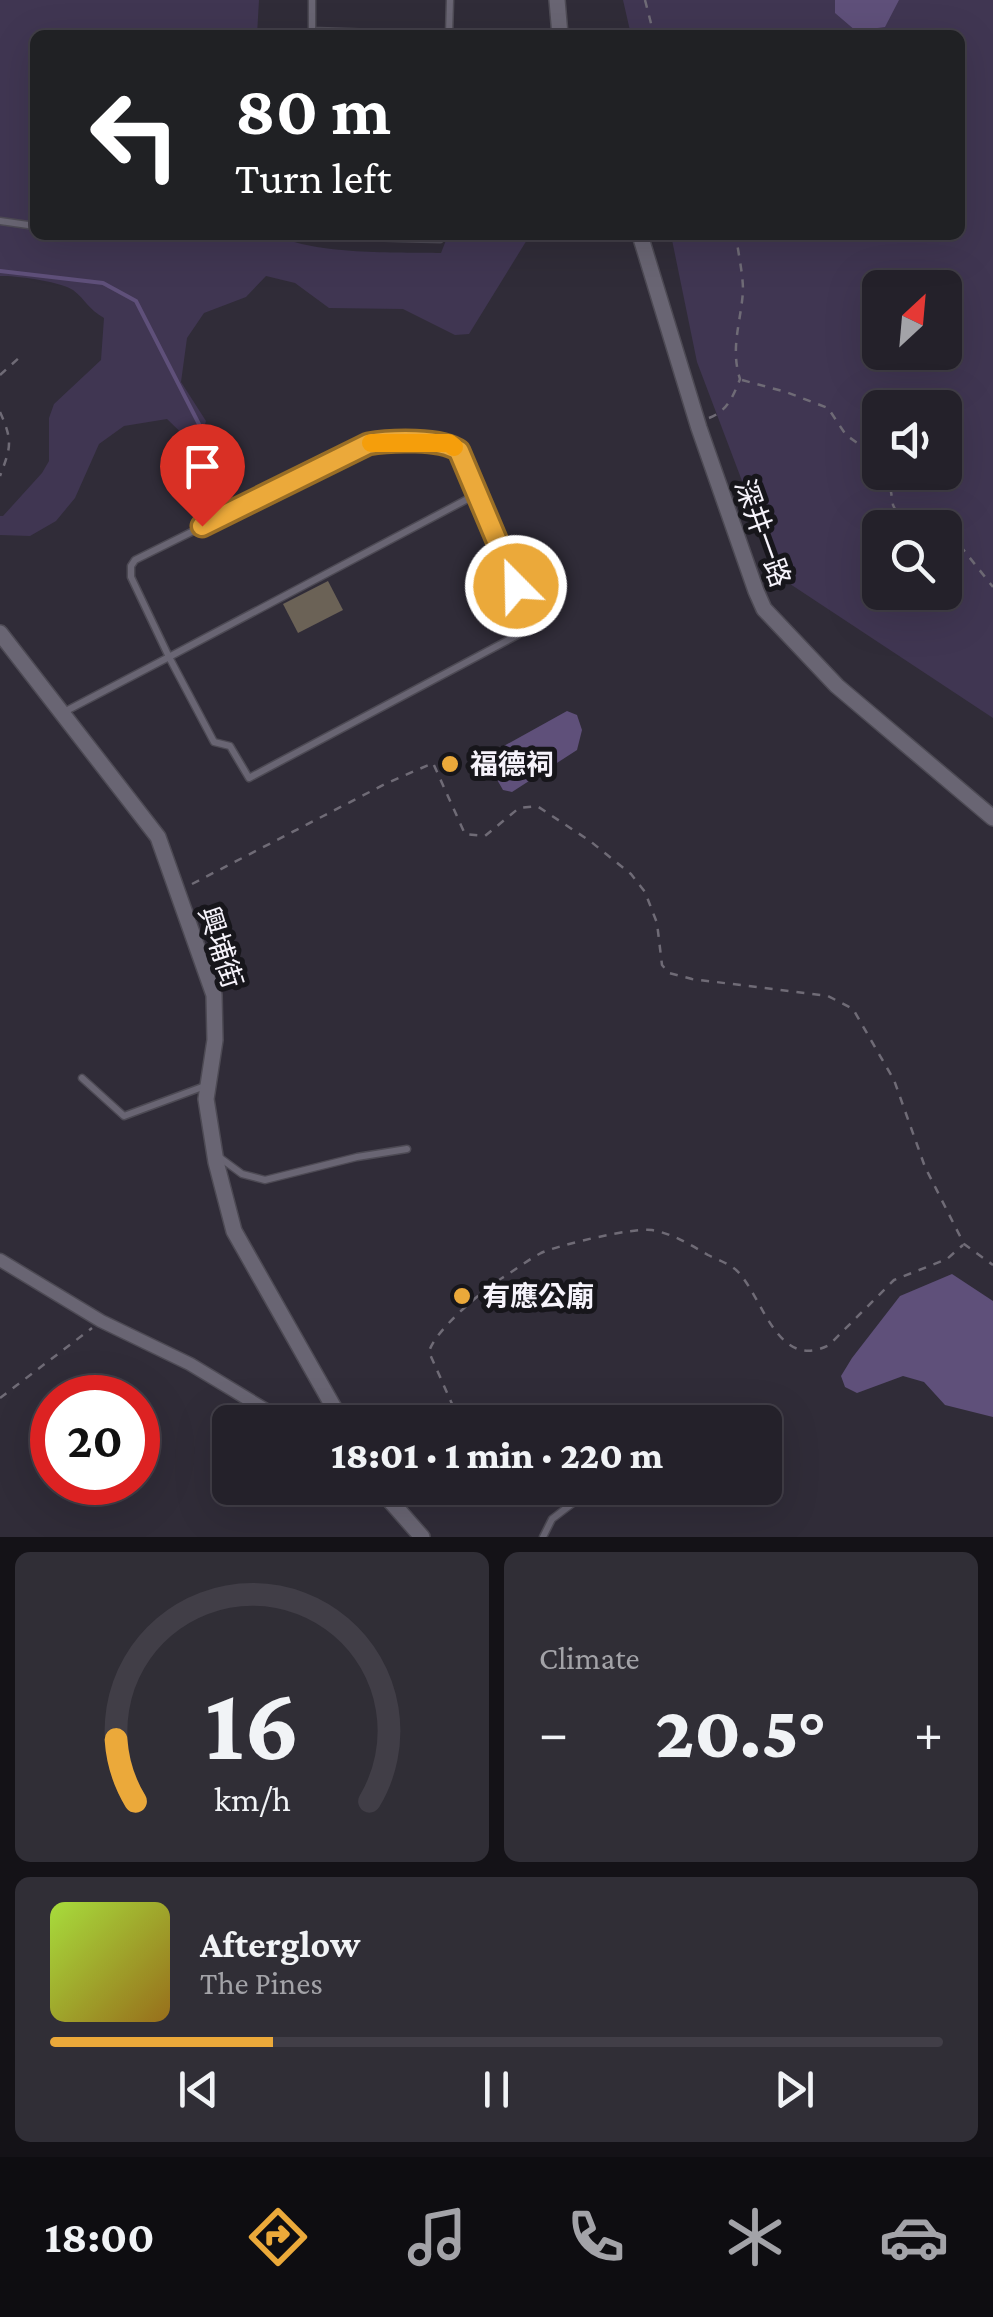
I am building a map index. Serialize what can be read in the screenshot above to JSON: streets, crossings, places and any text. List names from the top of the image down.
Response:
{
  "streets": {
    "street": ["深井一路", "興埔街"]
  },
  "places": ["福德祠", "有應公廟"],
  "north": "top right",
  "page": {
    "turn": ["80 m", "Turn left"],
    "limit": "20",
    "trip": "18:01 · 1 min · 220 m",
    "tile": "Climate",
    "heat": ["−", "20.5°", "+"],
    "song": ["Afterglow", "The Pines"],
    "tabs": "18:00",
    "gauge": ["16", "km/h"]
  }
}
